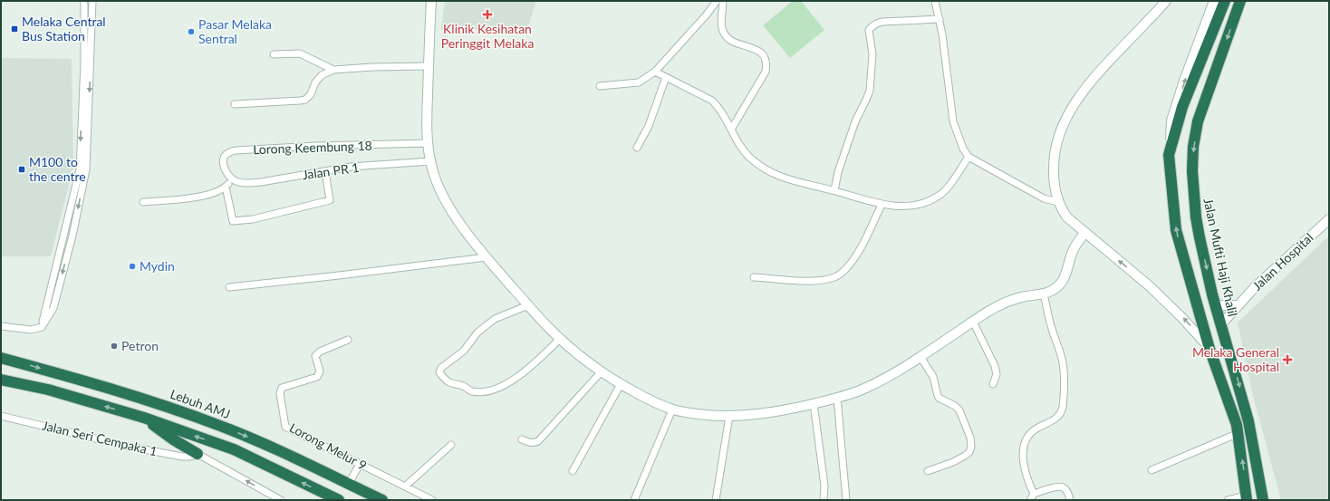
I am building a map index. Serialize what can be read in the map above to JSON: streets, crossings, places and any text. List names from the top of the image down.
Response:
{
  "streets": {
    "highway": ["Jalan Mufti Haji Khalil", "Lebuh AMJ"],
    "street": [
      "Lorong Keembung 18",
      "Jalan PR 1",
      "Jalan Hospital",
      "Jalan Seri Cempaka 1",
      "Lorong Melur 9"
    ]
  },
  "crossings": [
    ["Lorong Keembung 18", "Jalan PR 1"],
    ["Jalan Mufti Haji Khalil", "Jalan Hospital"]
  ],
  "places": {
    "health": ["Klinik Kesihatan Peringgit Melaka", "Melaka General Hospital"],
    "transit": ["Melaka Central Bus Station", "M100 to the centre"],
    "other": ["Pasar Melaka Sentral", "Mydin", "Petron"]
  }
}
